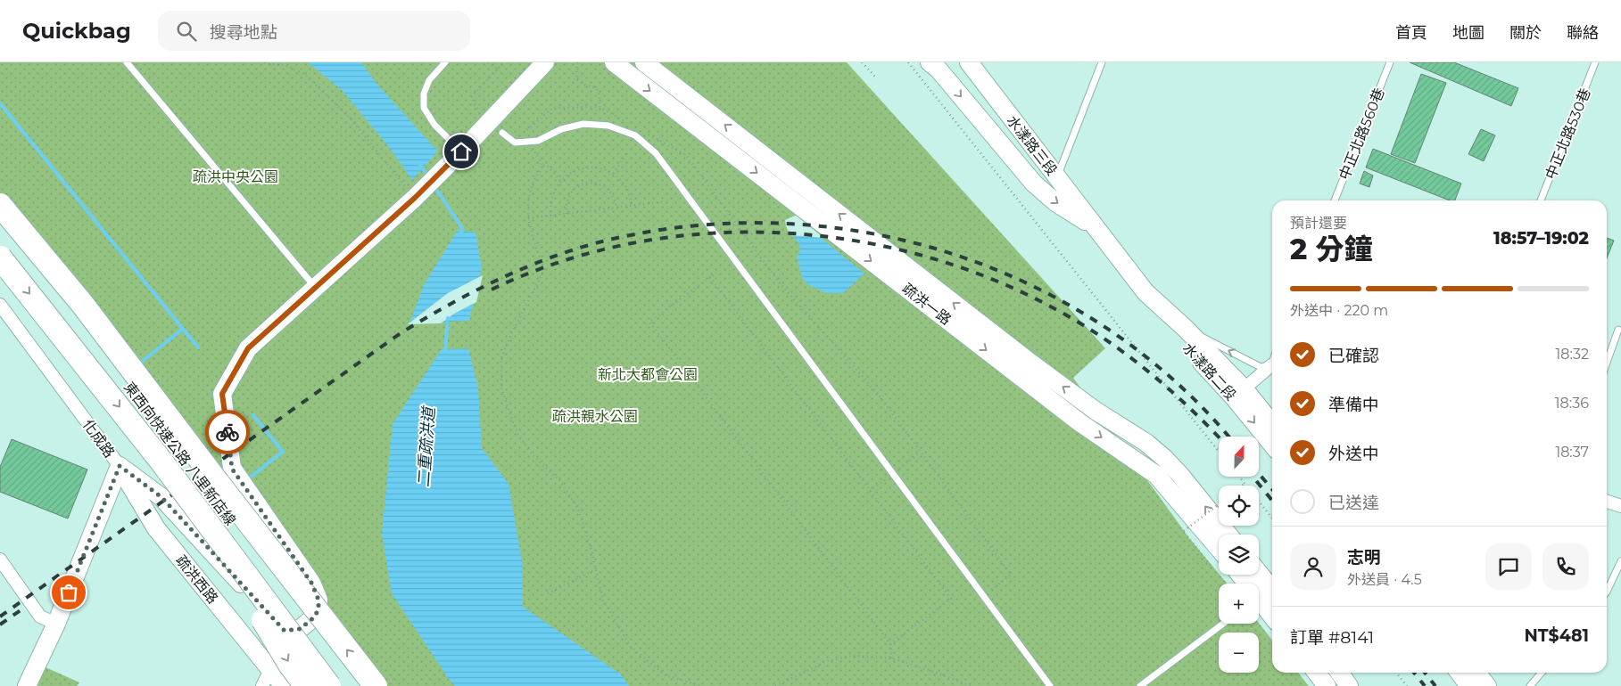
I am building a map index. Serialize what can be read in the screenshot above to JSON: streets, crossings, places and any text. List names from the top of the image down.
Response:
{
  "streets": {
    "highway": ["東西向快速公路 八里新店線"],
    "street": [
      "水漾路三段",
      "疏洪一路",
      "水漾路二段",
      "化成路",
      "疏洪西路"
    ],
    "lane": ["中正北路560巷", "中正北路530巷"]
  },
  "crossings": [
    ["水漾路三段", "水漾路二段"],
    ["化成路", "疏洪西路"]
  ],
  "water": ["二重疏洪道"],
  "parks": ["疏洪中央公園", "新北大都會公園", "疏洪親水公園"],
  "north": "top",
  "page": {
    "header": "Quickbag",
    "search": "搜尋地點",
    "nav": [
      "首頁",
      "地圖",
      "關於",
      "聯絡"
    ],
    "heading": ["2 分鐘", "預計還要", "18:57–19:02"],
    "panel": [
      "志明",
      "外送員 · 4.5",
      "訂單 #8141",
      "NT$481"
    ],
    "bar": "外送中 · 220 m",
    "list": [
      ["已確認", "18:32"],
      ["準備中", "18:36"],
      ["外送中", "18:37"],
      "已送達"
    ],
    "map_buttons": ["+", "−"]
  }
}
